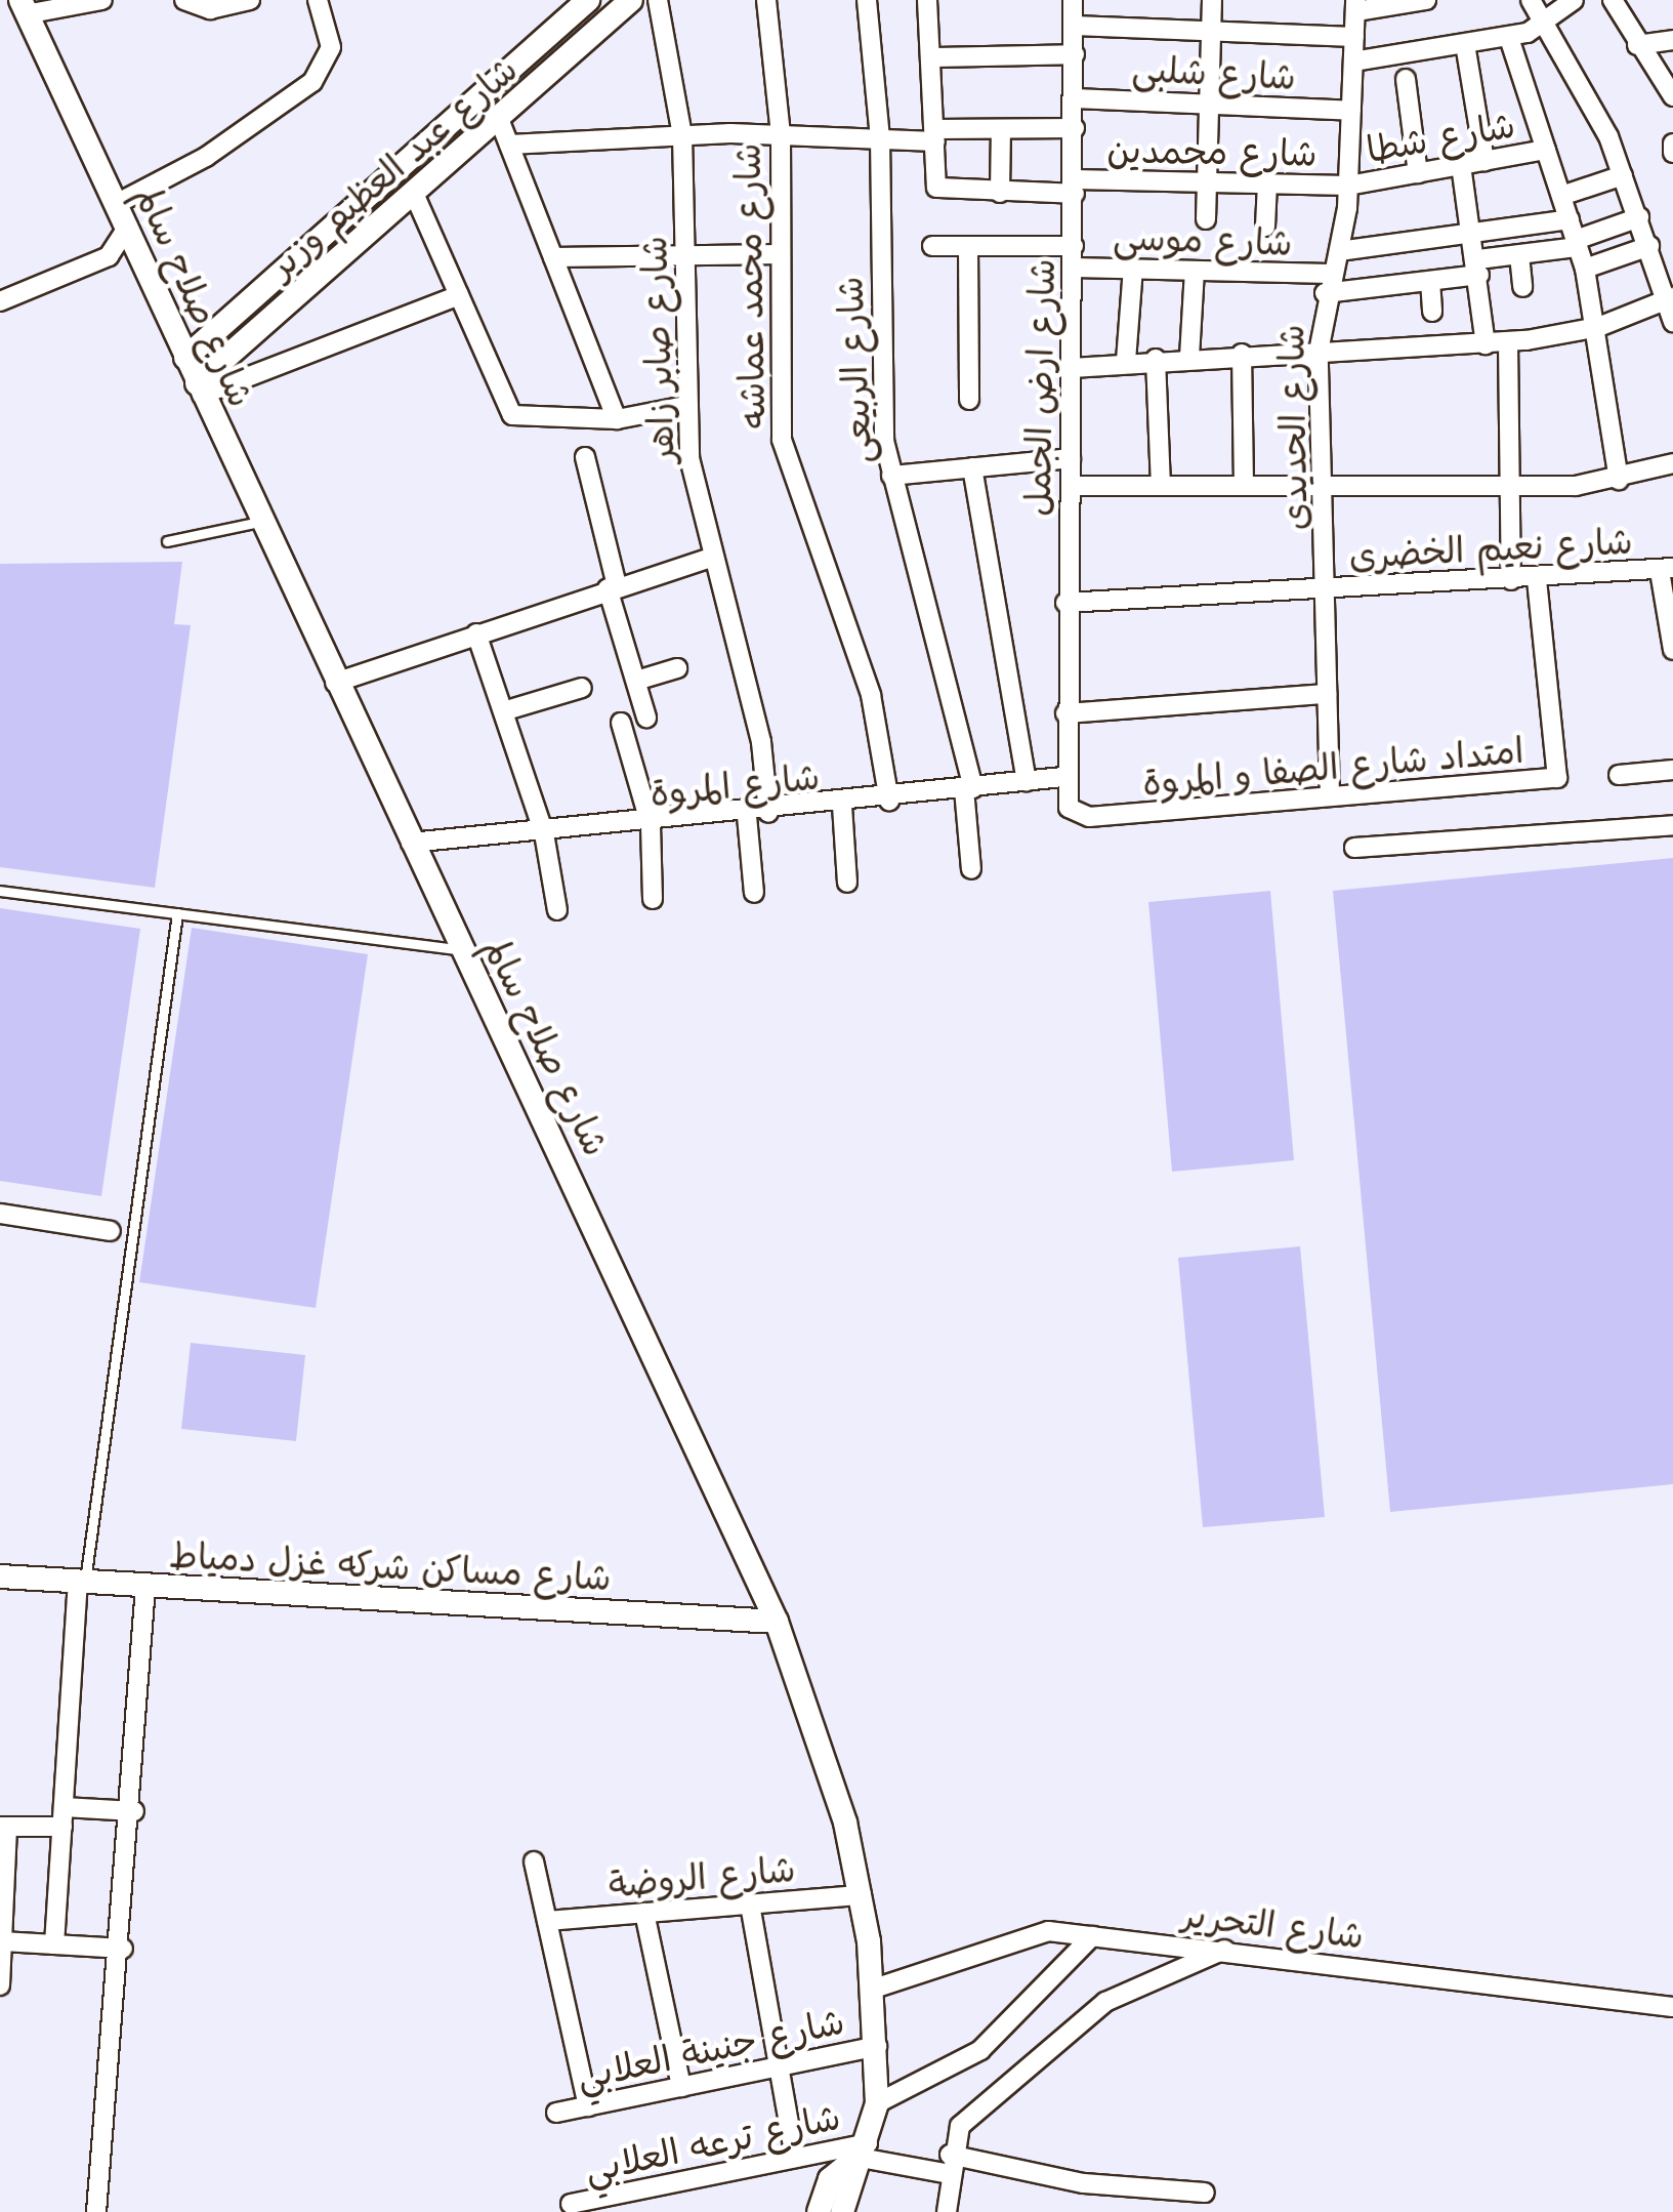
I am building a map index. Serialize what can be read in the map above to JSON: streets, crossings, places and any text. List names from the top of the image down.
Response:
{
  "streets": {
    "street": [
      "شارع شلبى",
      "شارع شطا",
      "شارع محمدين",
      "شارع عبد العظيم وزير",
      "شارع موسى",
      "شارع محمد عماشه",
      "شارع صلاح سالم",
      "شارع صابر زاهر",
      "شارع الربيعى",
      "شارع ارض الجمل",
      "شارع الحديدى",
      "شارع نعيم الخضرى",
      "امتداد شارع الصفا و المروة",
      "شارع المروة",
      "شارع مساكن شركه غزل دمياط",
      "شارع الروضة",
      "شارع التحرير",
      "شارع جنينة العلابي",
      "شارع ترعه العلابي"
    ]
  },
  "crossings": [
    ["شارع شلبى", "شارع ارض الجمل"],
    ["شارع شلبى", "شارع الحديدى"],
    ["شارع شطا", "شارع محمدين"],
    ["شارع شطا", "شارع الحديدى"],
    ["شارع محمدين", "شارع ارض الجمل"],
    ["شارع محمدين", "شارع الحديدى"],
    ["شارع عبد العظيم وزير", "شارع صلاح سالم"],
    ["شارع موسى", "شارع ارض الجمل"],
    ["شارع موسى", "شارع الحديدى"],
    ["شارع محمد عماشه", "شارع المروة"],
    ["شارع صلاح سالم", "شارع المروة"],
    ["شارع صلاح سالم", "شارع مساكن شركه غزل دمياط"],
    ["شارع صلاح سالم", "شارع الروضة"],
    ["شارع صلاح سالم", "شارع التحرير"],
    ["شارع صلاح سالم", "شارع جنينة العلابي"],
    ["شارع صلاح سالم", "شارع ترعه العلابي"],
    ["شارع صابر زاهر", "شارع المروة"],
    ["شارع الربيعى", "شارع المروة"],
    ["شارع ارض الجمل", "شارع نعيم الخضرى"],
    ["شارع ارض الجمل", "امتداد شارع الصفا و المروة"],
    ["شارع ارض الجمل", "شارع المروة"],
    ["شارع الحديدى", "شارع نعيم الخضرى"],
    ["شارع الحديدى", "امتداد شارع الصفا و المروة"],
    ["شارع نعيم الخضرى", "امتداد شارع الصفا و المروة"],
    ["امتداد شارع الصفا و المروة", "شارع المروة"]
  ]
}
